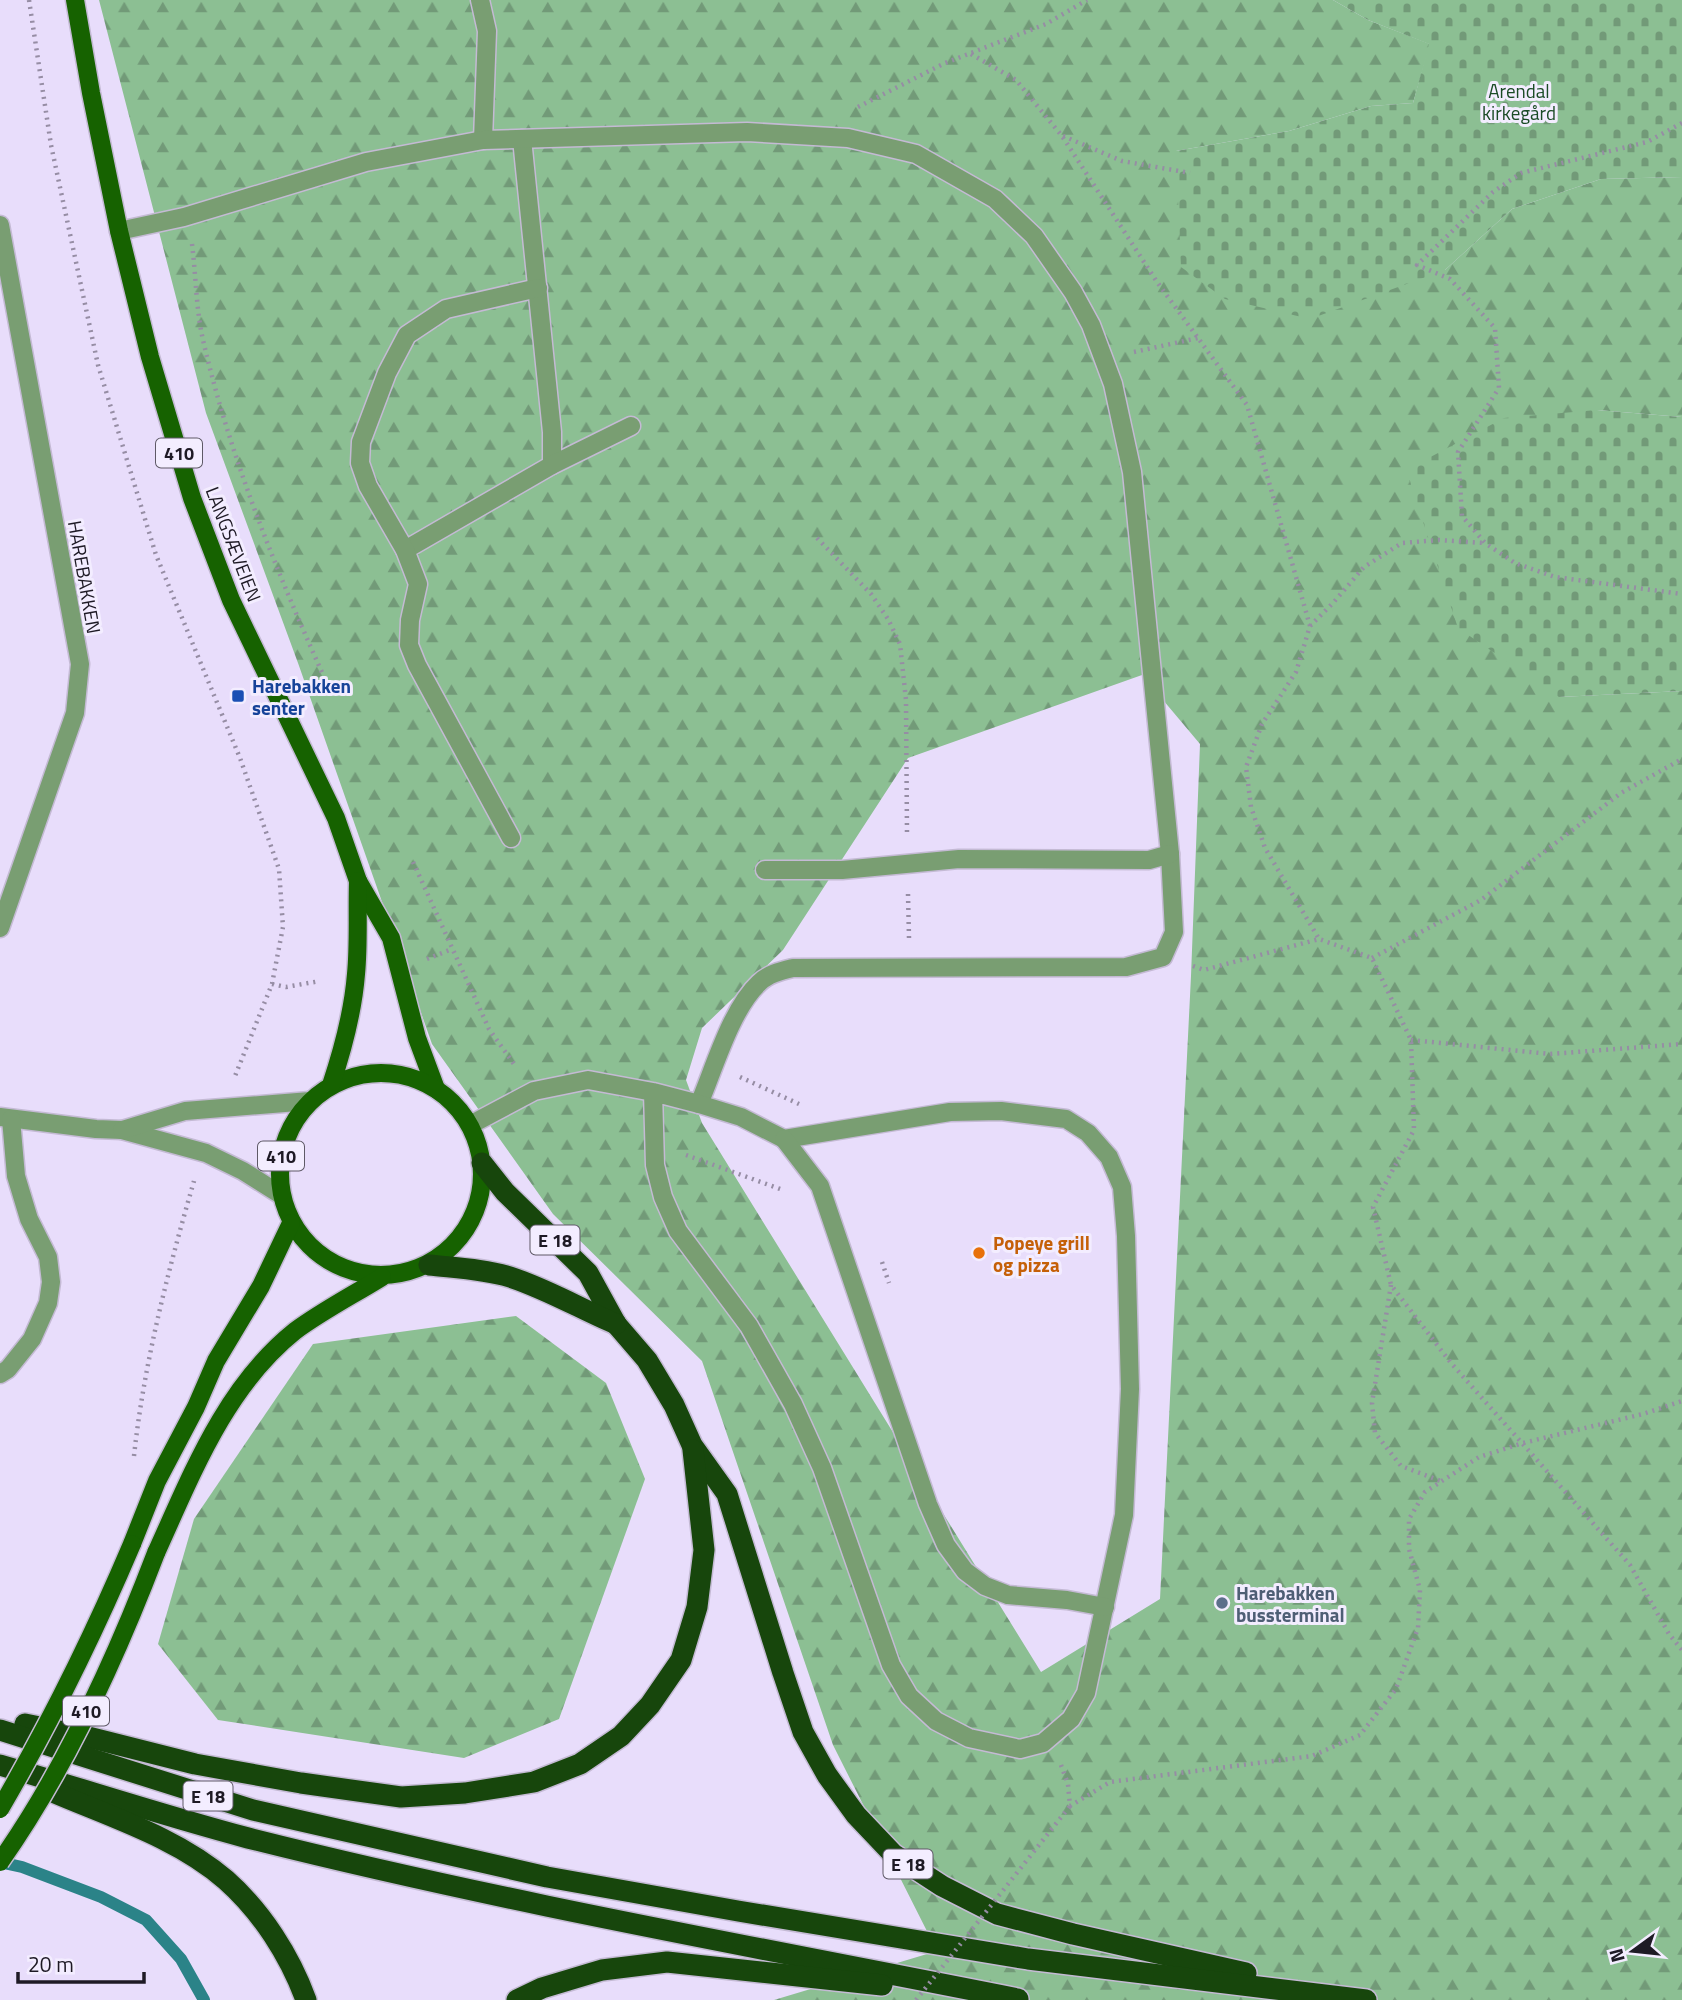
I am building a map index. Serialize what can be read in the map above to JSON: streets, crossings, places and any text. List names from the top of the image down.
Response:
{
  "streets": {
    "highway": ["E 18"],
    "main road": ["410", "LANGSÆVEIEN"],
    "street": ["HAREBAKKEN"]
  },
  "crossings": [
    ["410", "LANGSÆVEIEN"],
    ["410", "E 18"],
    ["LANGSÆVEIEN", "E 18"]
  ],
  "parks": ["Arendal kirkegård"],
  "places": {
    "transit": ["Harebakken senter"],
    "other": ["Popeye grill og pizza", "Harebakken bussterminal"]
  },
  "scale_bar": "20 m",
  "north": "left"
}
